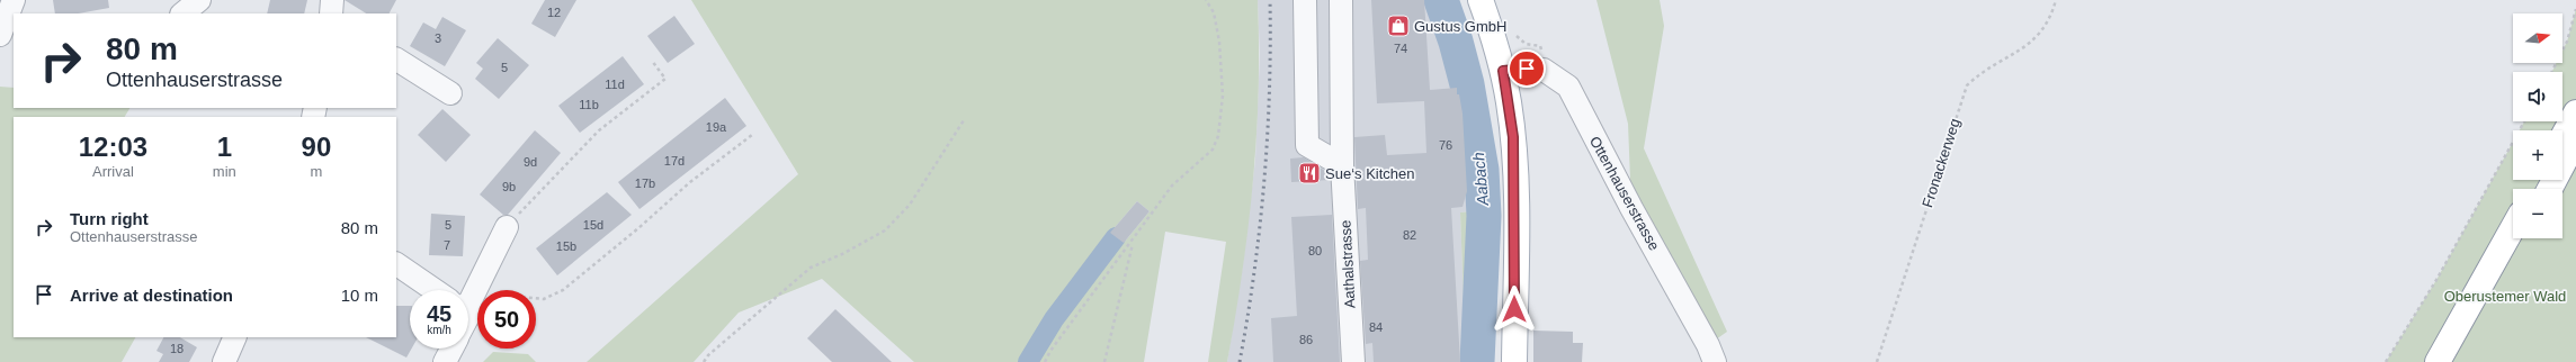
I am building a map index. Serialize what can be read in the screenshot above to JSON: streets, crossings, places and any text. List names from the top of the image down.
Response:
{
  "streets": {
    "street": ["Ottenhauserstrasse", "Aathalstrasse"],
    "path": ["Fronackerweg"]
  },
  "water": ["Aabach"],
  "parks": ["Oberustemer Wald"],
  "places": {
    "shop": ["Gustus GmbH"],
    "restaurant": ["Sue‘s Kitchen"]
  },
  "house_numbers": [
    "12",
    "3",
    "74",
    "5",
    "11d",
    "11b",
    "19a",
    "76",
    "17d",
    "9d",
    "17b",
    "9b",
    "5",
    "15d",
    "82",
    "7",
    "15b",
    "80",
    "84",
    "86",
    "18"
  ],
  "north": "right",
  "page": {
    "map_buttons": ["+", "−"],
    "turn": ["80 m", "Ottenhauserstrasse"],
    "eta": [
      "12:03",
      "Arrival",
      "1",
      "min",
      "90",
      "m"
    ],
    "list": [
      {
        "name": "Turn right",
        "note": "Ottenhauserstrasse",
        "value": "80 m"
      },
      {
        "name": "Arrive at destination",
        "value": "10 m"
      }
    ],
    "speed": "45 km/h",
    "limit": "50"
  }
}
